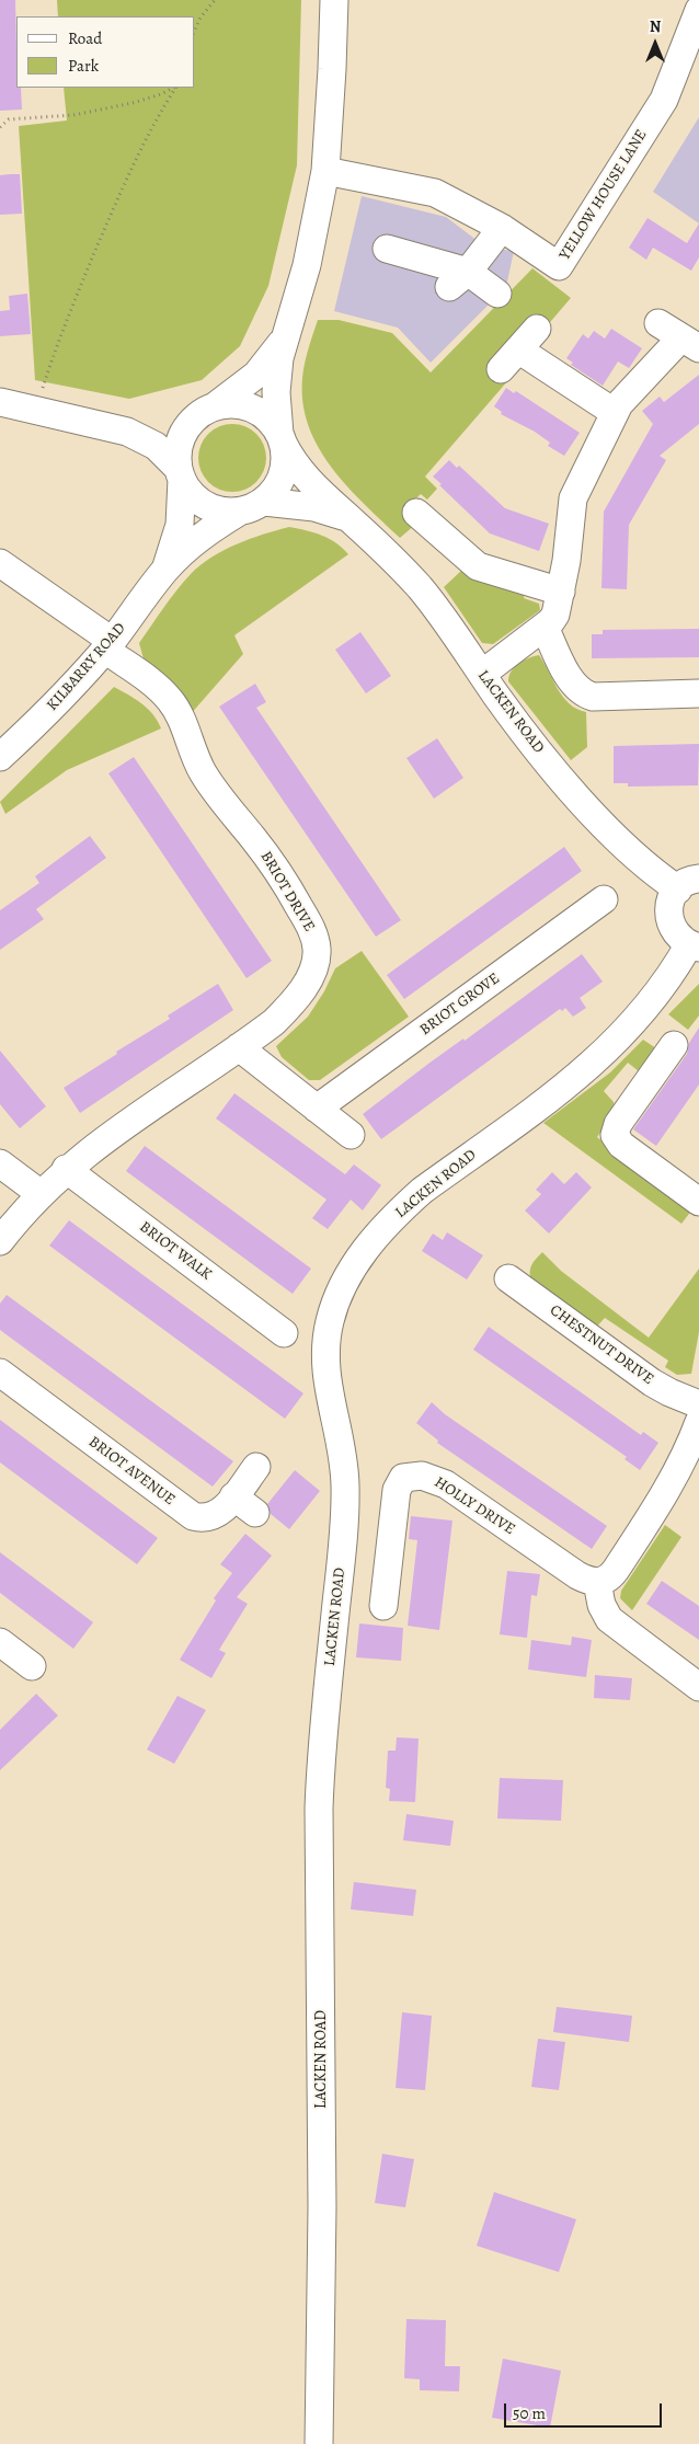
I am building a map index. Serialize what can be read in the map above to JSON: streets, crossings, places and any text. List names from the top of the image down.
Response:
{
  "streets": {
    "street": [
      "YELLOW HOUSE LANE",
      "KILBARRY ROAD",
      "LACKEN ROAD",
      "BRIOT DRIVE",
      "BRIOT GROVE",
      "BRIOT WALK",
      "CHESTNUT DRIVE",
      "BRIOT AVENUE",
      "HOLLY DRIVE"
    ]
  },
  "crossings": [
    ["KILBARRY ROAD", "LACKEN ROAD"],
    ["KILBARRY ROAD", "BRIOT DRIVE"],
    ["BRIOT DRIVE", "BRIOT WALK"]
  ],
  "legend": ["Road", "Park"],
  "scale_bar": "50 m",
  "north": "top"
}
